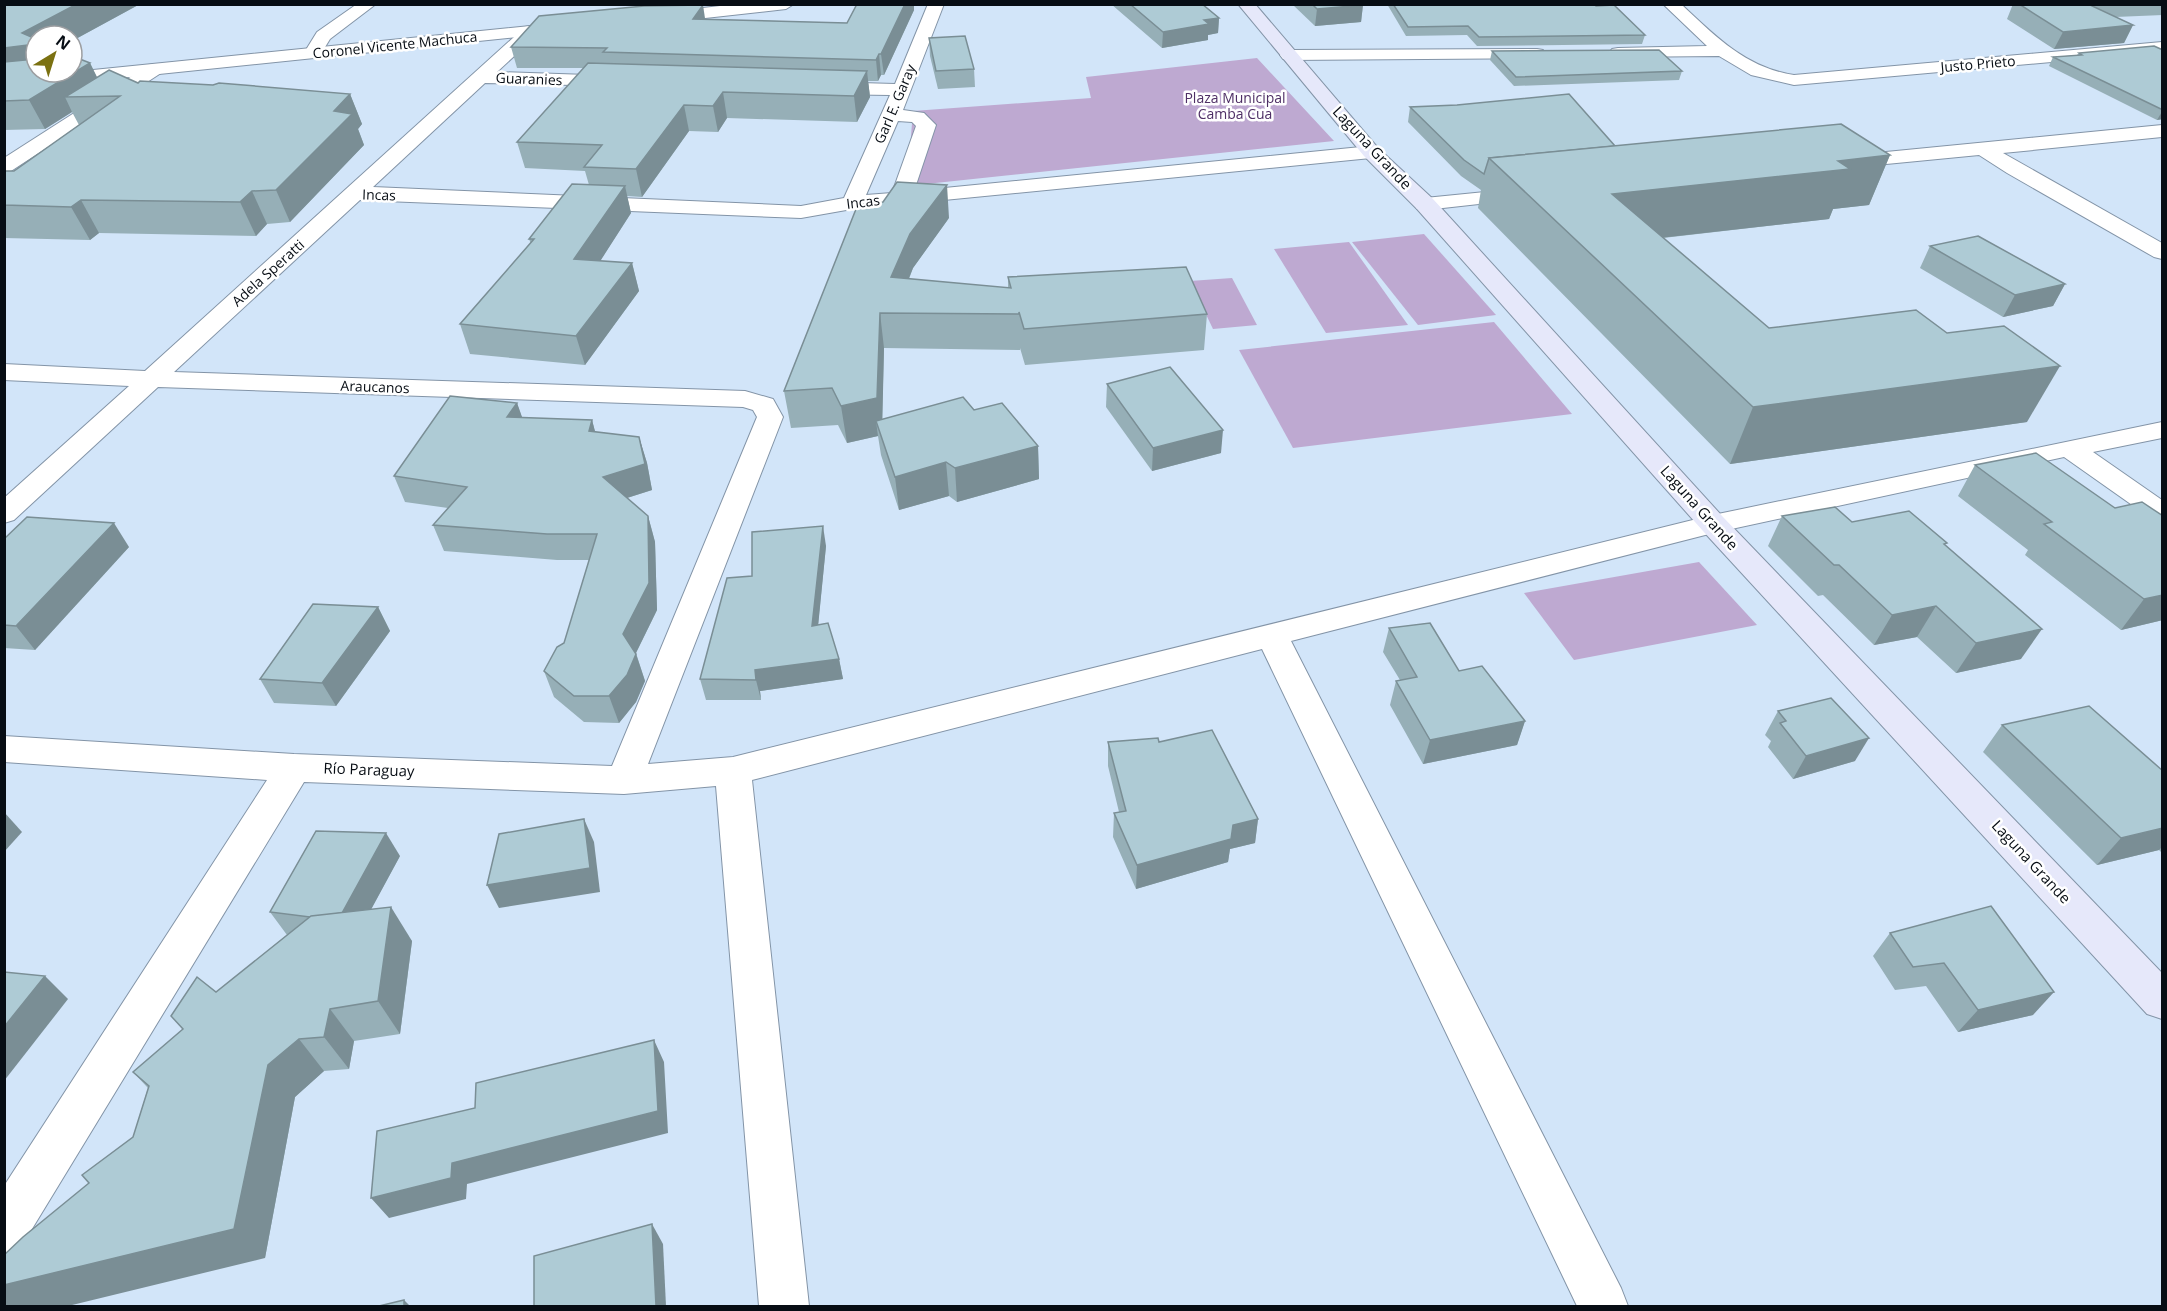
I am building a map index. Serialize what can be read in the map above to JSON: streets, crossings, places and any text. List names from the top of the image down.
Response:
{
  "streets": {
    "main road": ["Laguna Grande"],
    "street": [
      "Coronel Vicente Machuca",
      "Justo Prieto",
      "Guaranies",
      "Garl E. Garay",
      "Incas",
      "Adela Speratti",
      "Araucanos",
      "Río Paraguay"
    ]
  },
  "crossings": [
    ["Coronel Vicente Machuca", "Adela Speratti"],
    ["Guaranies", "Adela Speratti"],
    ["Garl E. Garay", "Incas"],
    ["Laguna Grande", "Incas"],
    ["Laguna Grande", "Río Paraguay"],
    ["Incas", "Adela Speratti"],
    ["Adela Speratti", "Araucanos"],
    ["Araucanos", "Río Paraguay"]
  ],
  "parks": ["Plaza Municipal Camba Cua"],
  "north": "top right"
}
